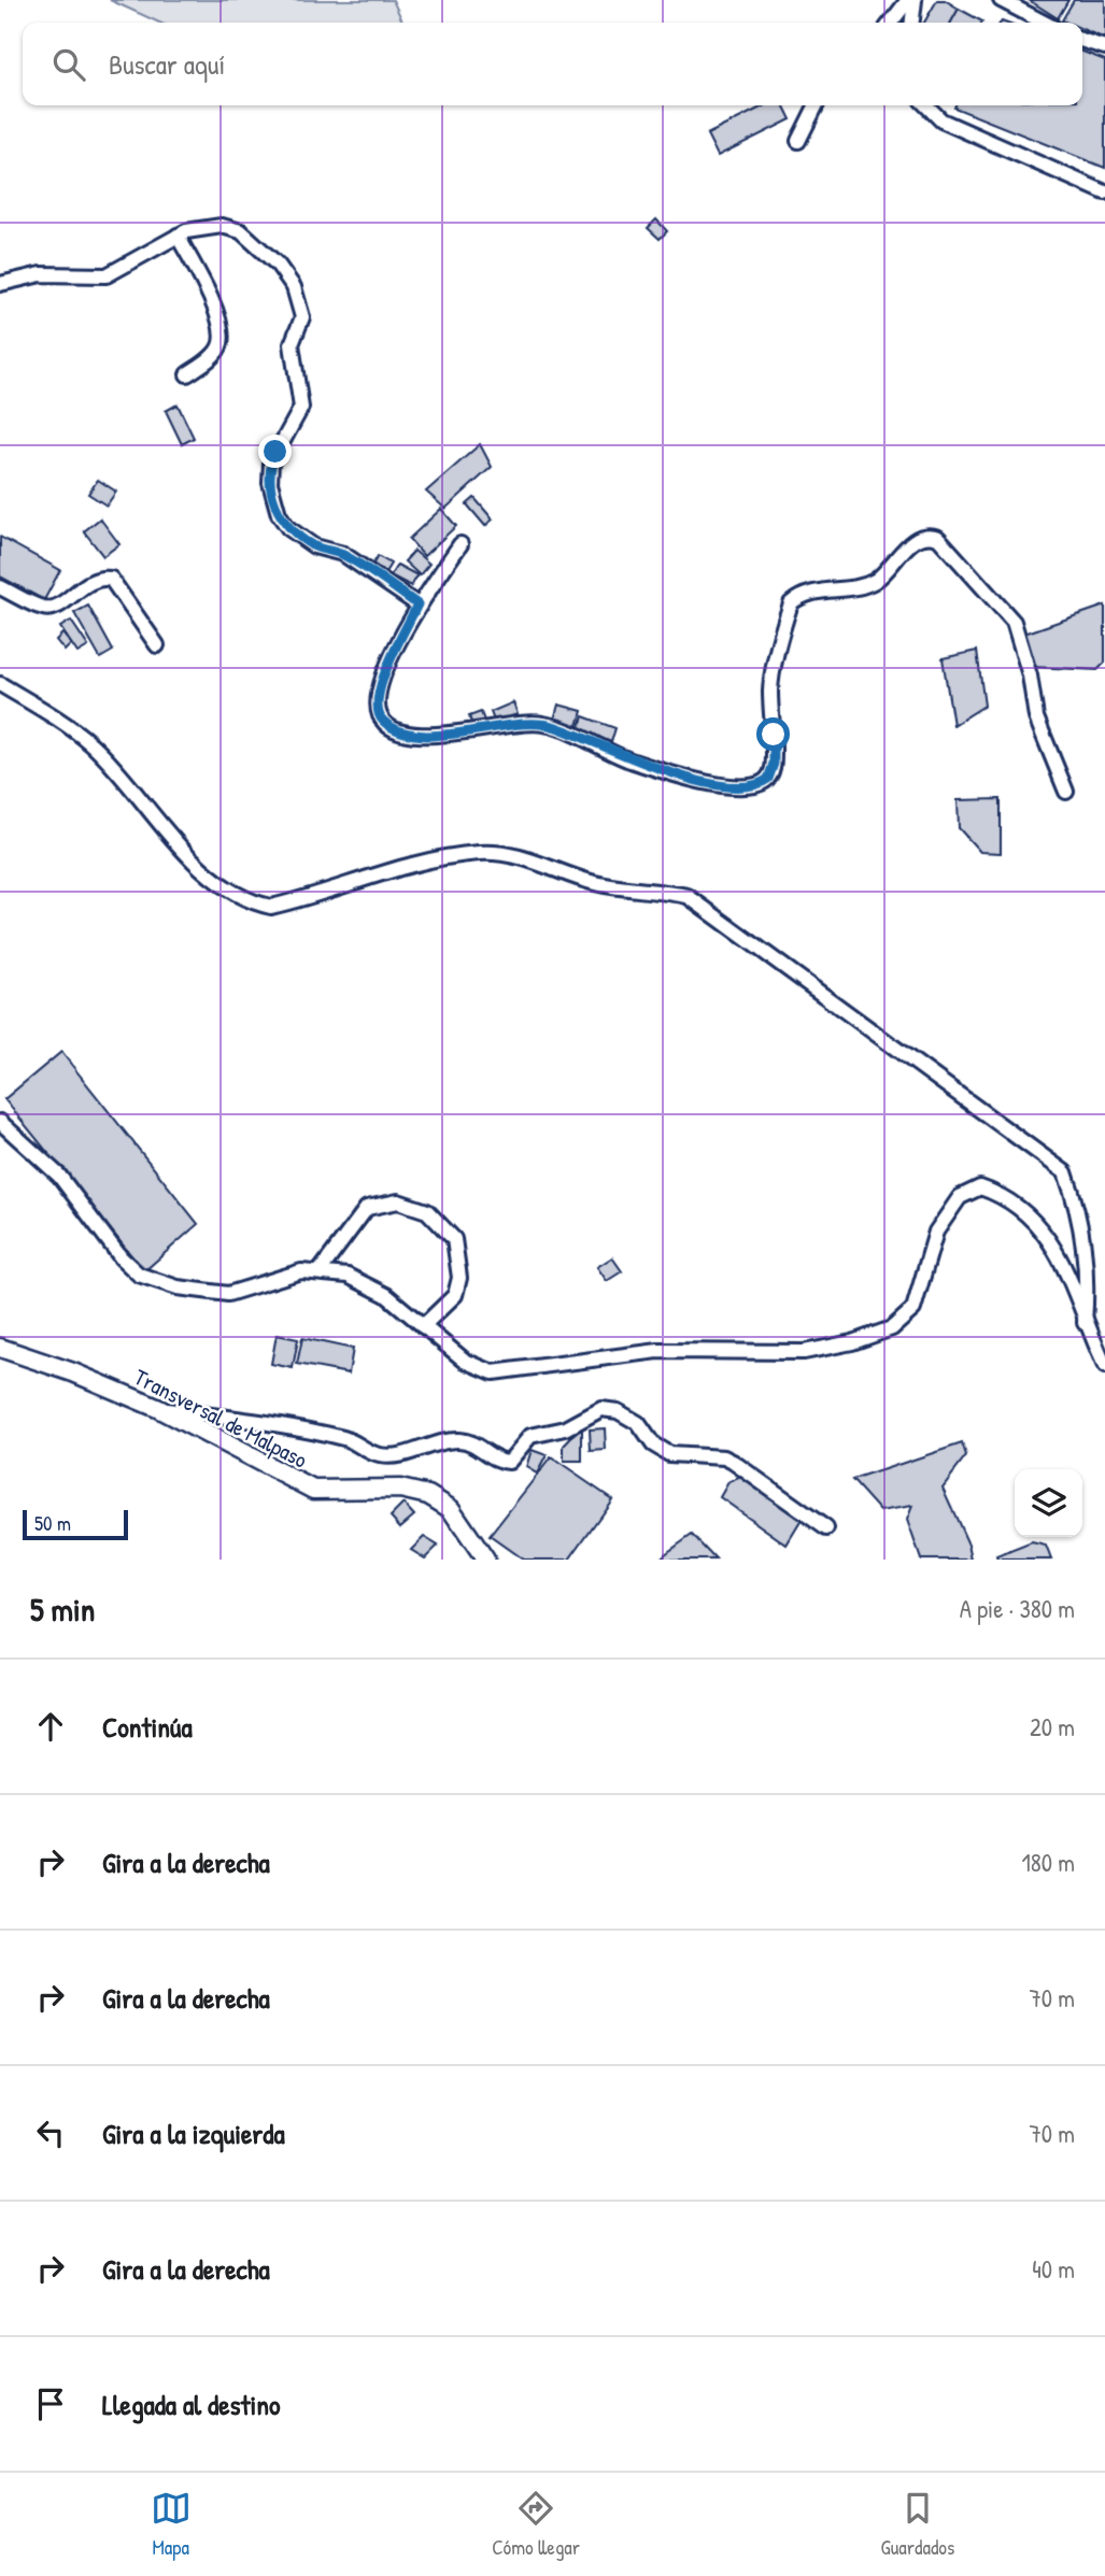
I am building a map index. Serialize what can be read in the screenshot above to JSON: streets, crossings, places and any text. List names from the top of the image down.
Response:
{
  "streets": {
    "main road": ["Transversal de Malpaso"]
  },
  "scale_bar": "50 m",
  "page": {
    "search": "Buscar aquí",
    "scale": "50 m",
    "heading": ["5 min", "A pie · 380 m"],
    "list": [
      ["Continúa", "20 m"],
      ["Gira a la derecha", "180 m"],
      ["Gira a la derecha", "70 m"],
      ["Gira a la izquierda", "70 m"],
      ["Gira a la derecha", "40 m"],
      "Llegada al destino"
    ],
    "nav": ["Mapa", "Cómo llegar", "Guardados"]
  }
}
